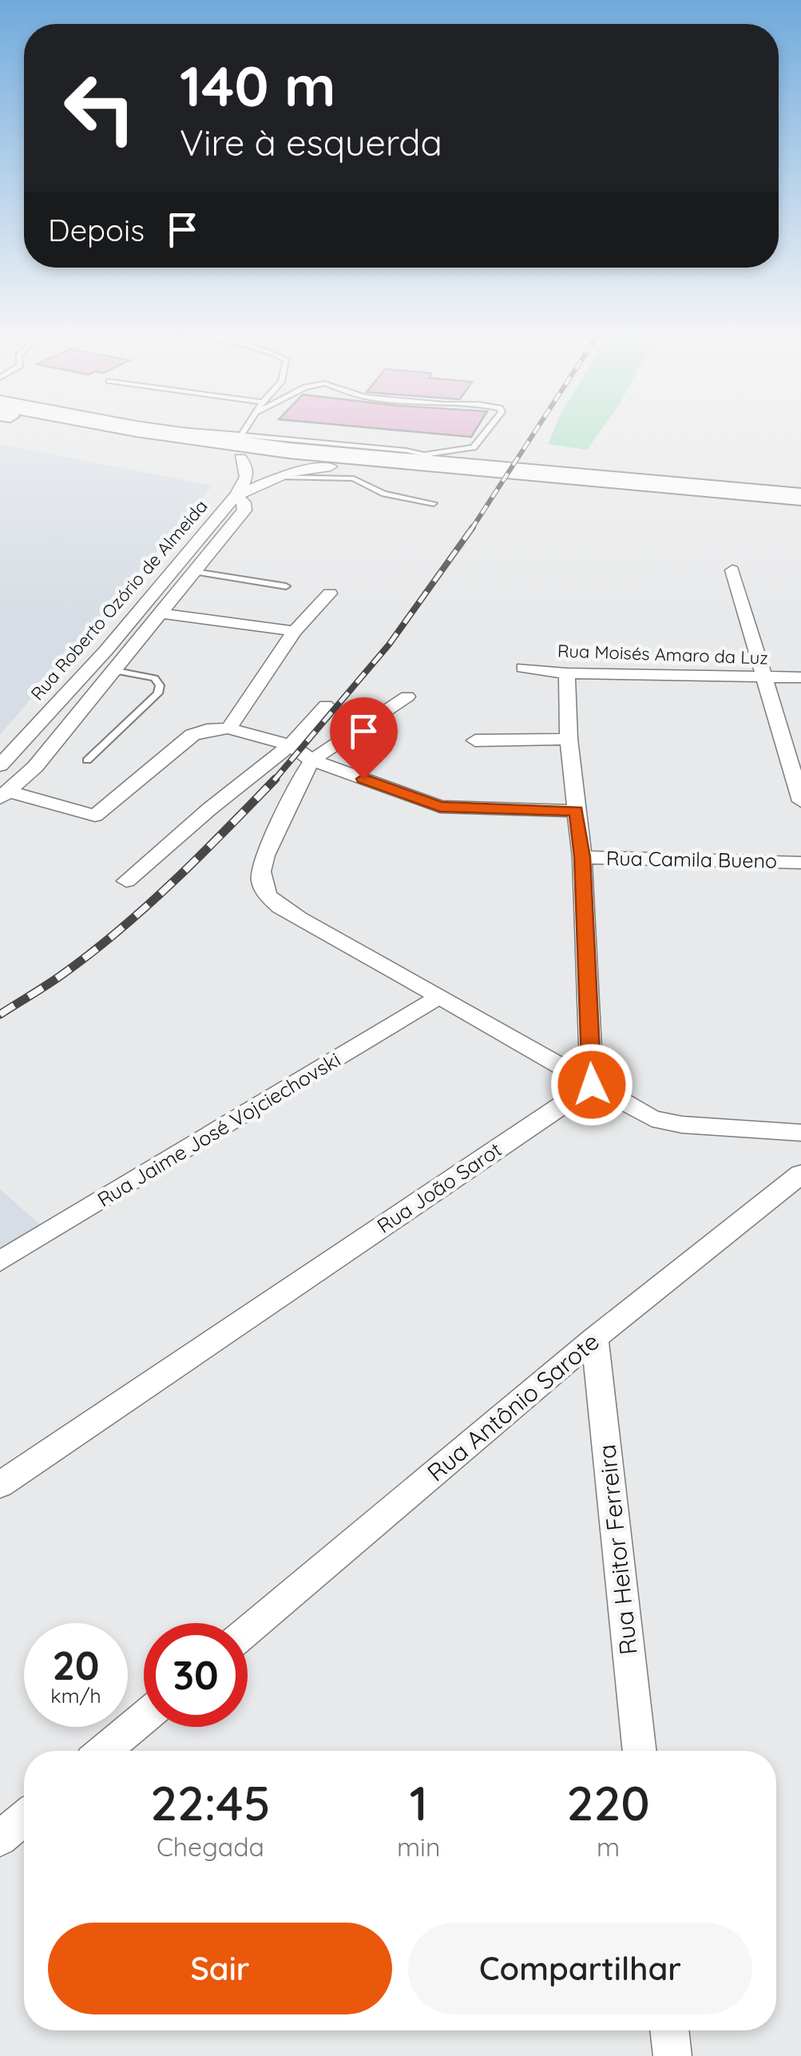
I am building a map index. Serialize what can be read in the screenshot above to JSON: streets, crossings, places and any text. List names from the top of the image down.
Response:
{
  "streets": {
    "street": [
      "Rua Roberto Ozório de Almeida",
      "Rua Moisés Amaro da Luz",
      "Rua Camila Bueno",
      "Rua Jaime José Vojciechovski",
      "Rua João Sarot",
      "Rua Antônio Sarote",
      "Rua Heitor Ferreira"
    ]
  },
  "crossings": [
    ["Rua Antônio Sarote", "Rua Heitor Ferreira"]
  ],
  "page": {
    "turn": ["140 m", "Vire à esquerda"],
    "then": "Depois",
    "speed": "20 km/h",
    "limit": "30",
    "eta": [
      "22:45",
      "Chegada",
      "1",
      "min",
      "220",
      "m"
    ],
    "buttons": ["Sair", "Compartilhar"]
  }
}
